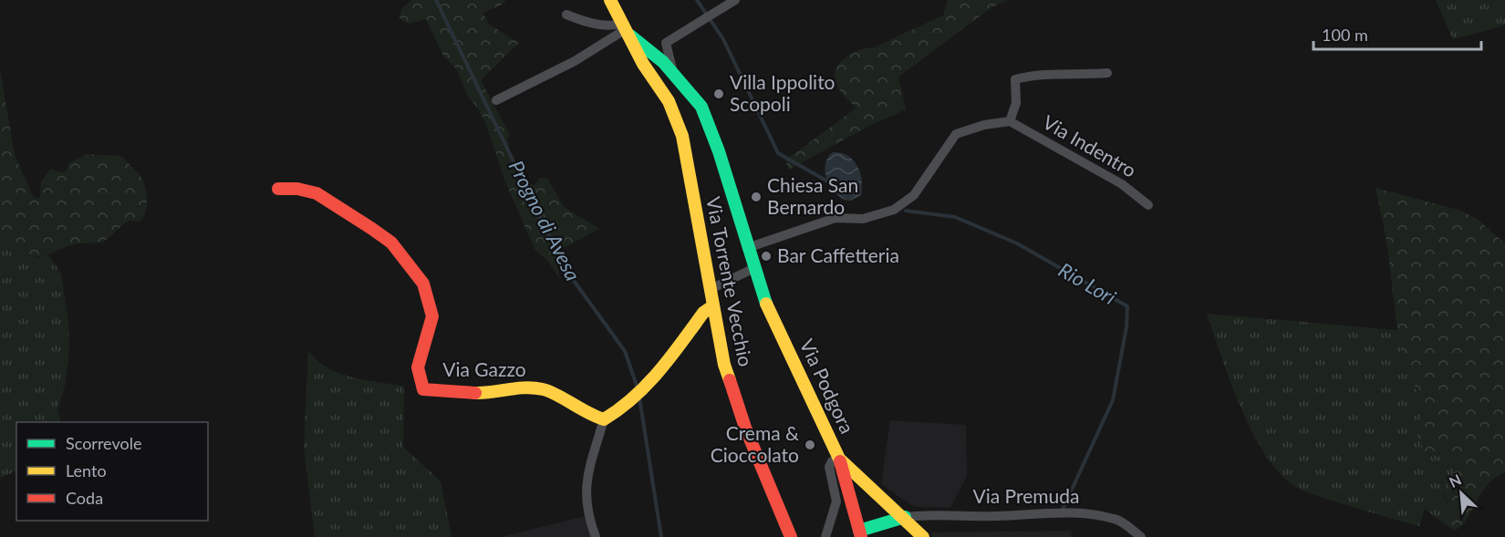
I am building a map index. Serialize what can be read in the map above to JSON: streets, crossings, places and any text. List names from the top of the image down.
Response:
{
  "streets": {
    "street": [
      "Via Indentro",
      "Via Torrente Vecchio",
      "Via Gazzo",
      "Via Podgora",
      "Via Premuda"
    ]
  },
  "crossings": [
    ["Via Torrente Vecchio", "Via Podgora"],
    ["Via Podgora", "Via Premuda"]
  ],
  "water": ["Progno di Avesa", "Rio Lori"],
  "places": [
    "Villa Ippolito Scopoli",
    "Chiesa San Bernardo",
    "Bar Caffetteria",
    "Crema & Cioccolato"
  ],
  "legend": ["Scorrevole", "Lento", "Coda"],
  "scale_bar": "100 m",
  "north": "top left"
}
